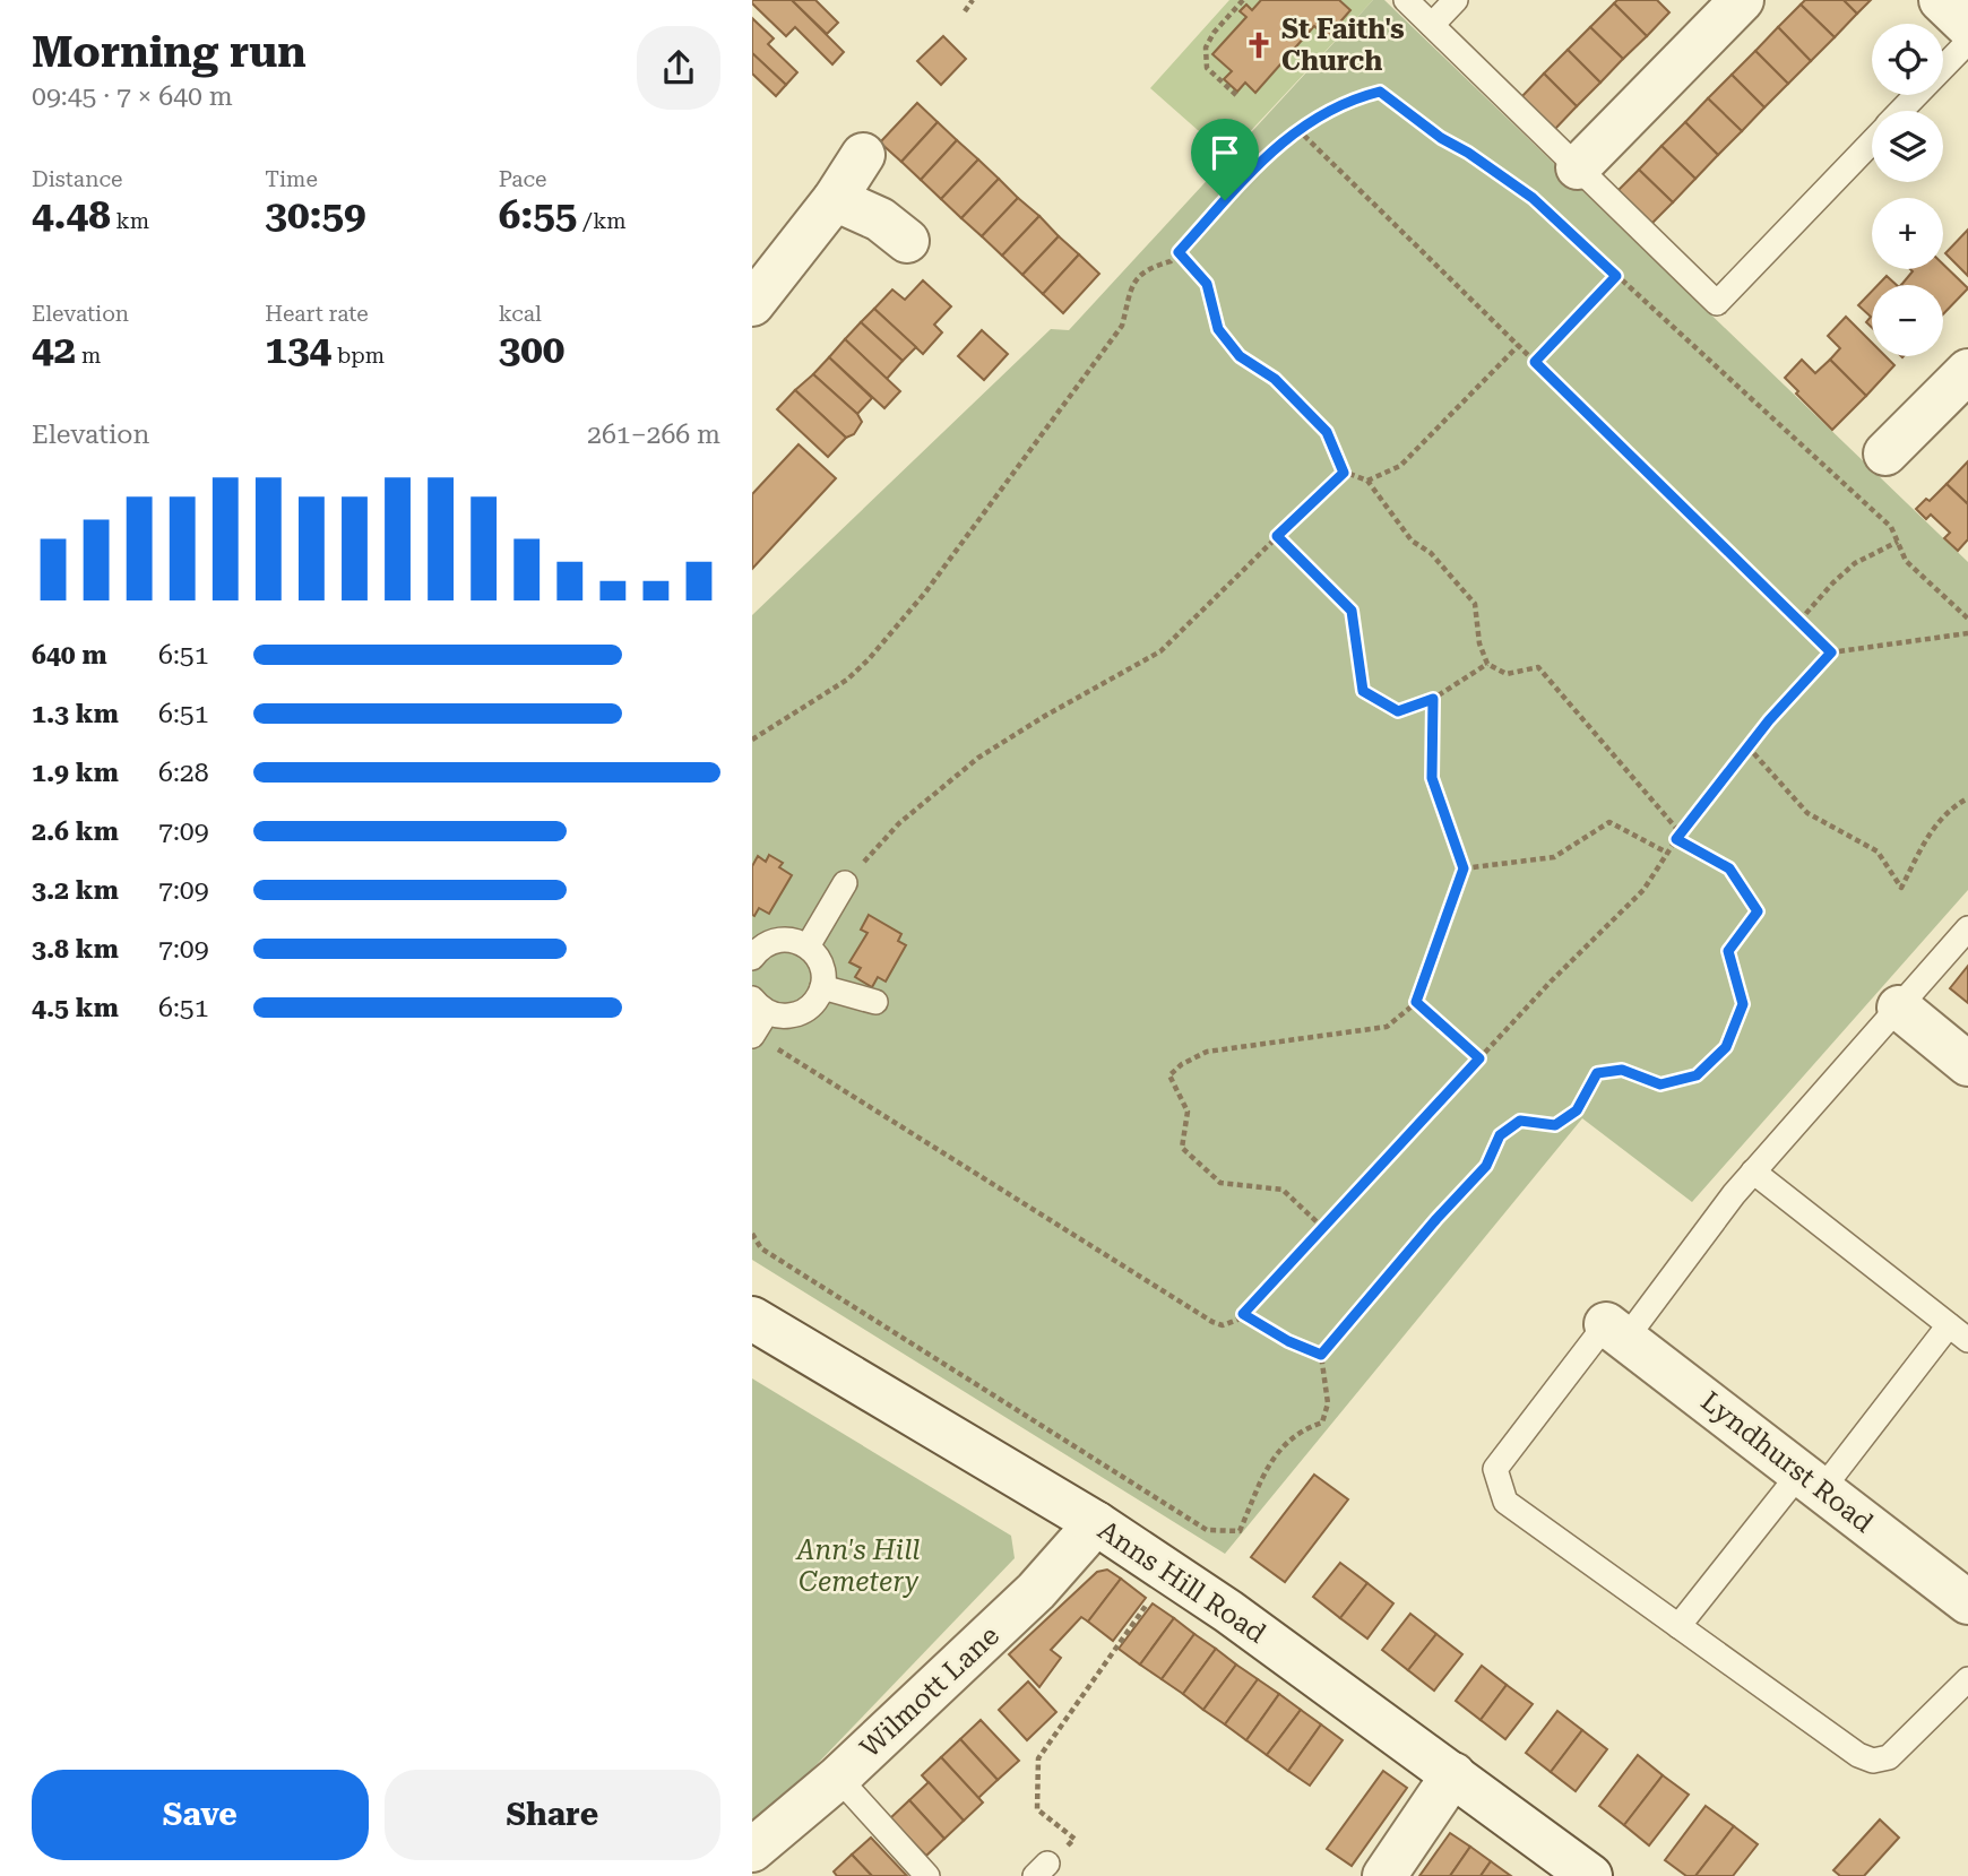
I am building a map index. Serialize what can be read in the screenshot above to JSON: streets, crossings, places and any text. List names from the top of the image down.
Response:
{
  "streets": {
    "street": ["Lyndhurst Road", "Anns Hill Road", "Wilmott Lane"]
  },
  "crossings": [
    ["Anns Hill Road", "Wilmott Lane"]
  ],
  "parks": ["Ann's Hill Cemetery"],
  "places": {
    "church": ["St Faith's Church"]
  },
  "page": {
    "heading": ["Morning run", "09:45 · 7 × 640 m"],
    "map_buttons": ["+", "−"],
    "stats": [
      ["Distance", "4.48 km"],
      ["Time", "30:59"],
      ["Pace", "6:55 /km"],
      ["Elevation", "42 m"],
      ["Heart rate", "134 bpm"],
      ["kcal", "300"]
    ],
    "chart": ["Elevation", "261–266 m"],
    "list": [
      {
        "name": "640 m",
        "note": "6:51"
      },
      {
        "name": "1.3 km",
        "note": "6:51"
      },
      {
        "name": "1.9 km",
        "note": "6:28"
      },
      {
        "name": "2.6 km",
        "note": "7:09"
      },
      {
        "name": "3.2 km",
        "note": "7:09"
      },
      {
        "name": "3.8 km",
        "note": "7:09"
      },
      {
        "name": "4.5 km",
        "note": "6:51"
      }
    ],
    "buttons": ["Save", "Share"]
  }
}
